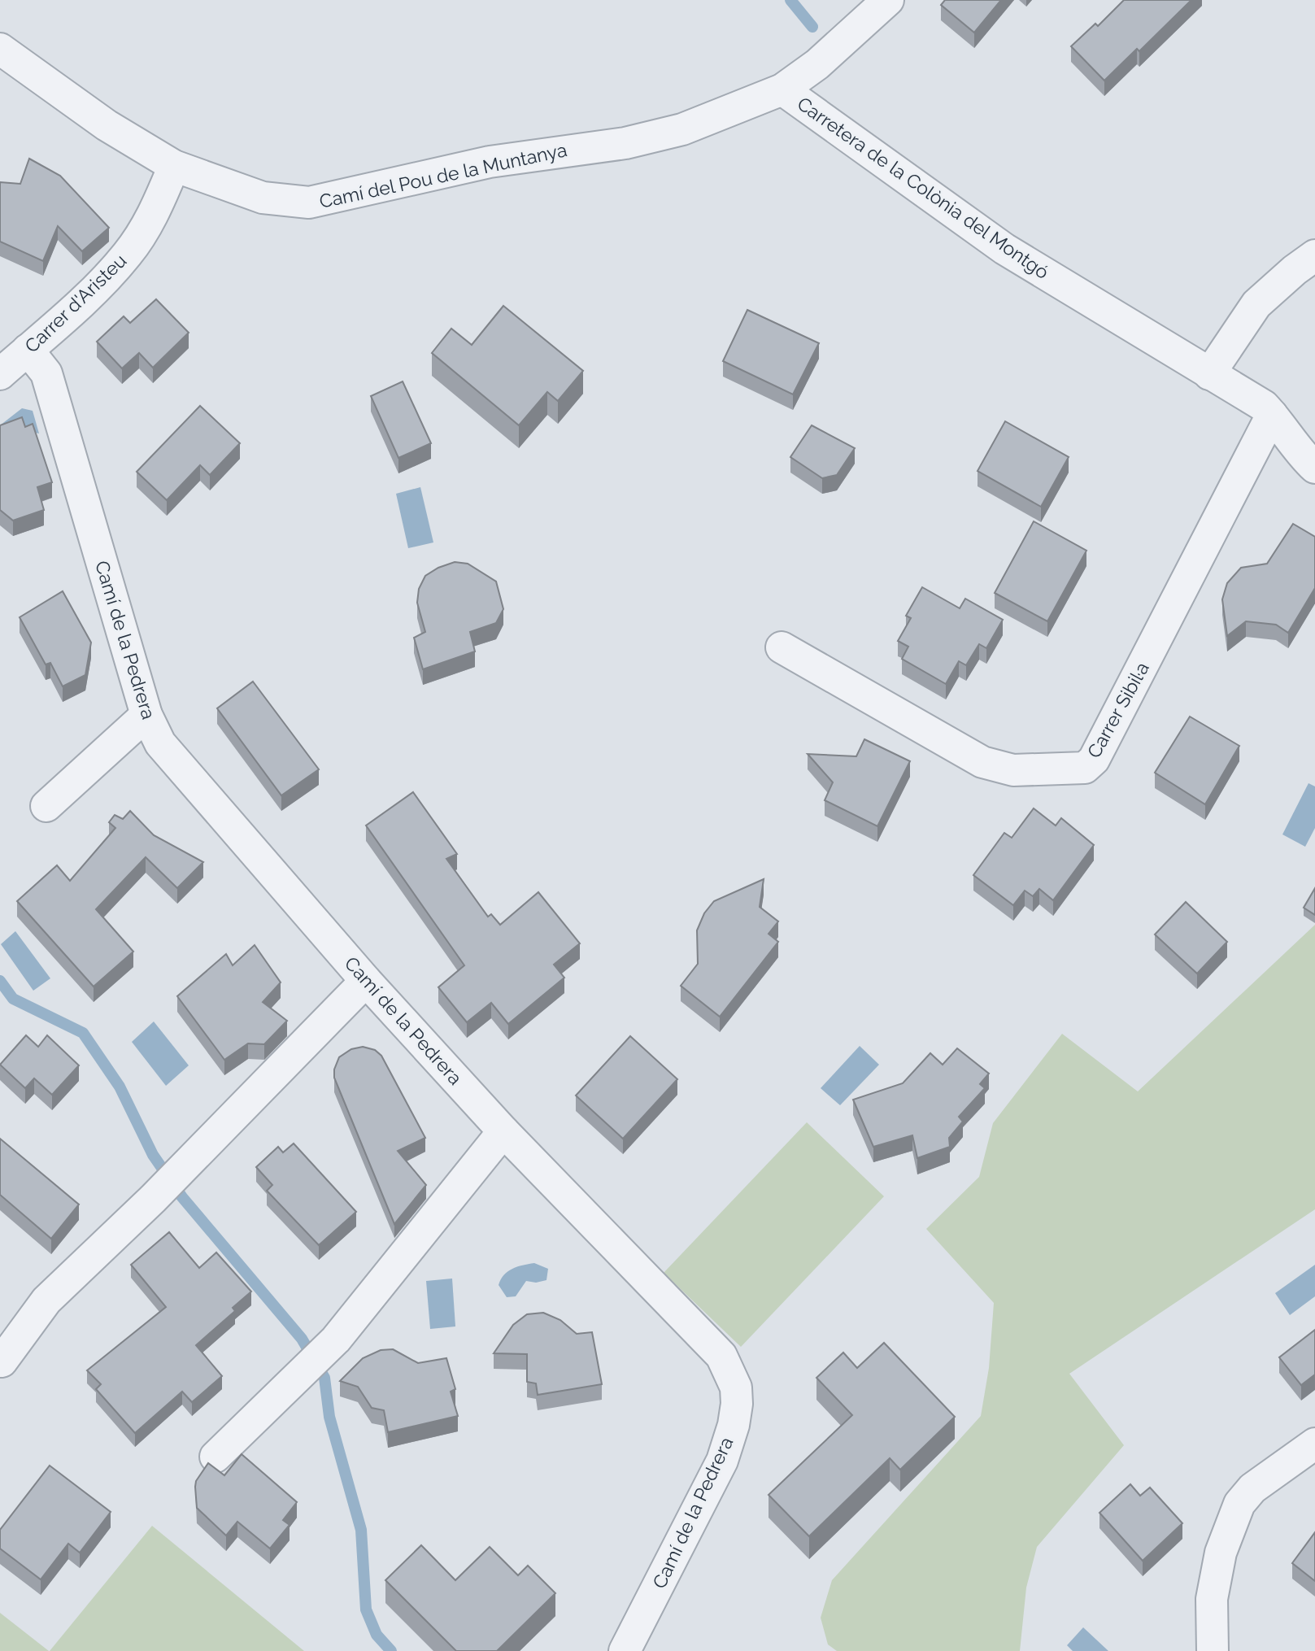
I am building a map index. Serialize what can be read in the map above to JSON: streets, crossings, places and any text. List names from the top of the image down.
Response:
{
  "streets": {
    "street": [
      "Camí del Pou de la Muntanya",
      "Carretera de la Colònia del Montgó",
      "Carrer d'Aristeu",
      "Camí de la Pedrera",
      "Carrer Sibil·a"
    ]
  },
  "crossings": [
    ["Camí del Pou de la Muntanya", "Carretera de la Colònia del Montgó"],
    ["Camí del Pou de la Muntanya", "Carrer d'Aristeu"],
    ["Carretera de la Colònia del Montgó", "Carrer Sibil·a"],
    ["Carrer d'Aristeu", "Camí de la Pedrera"]
  ]
}
